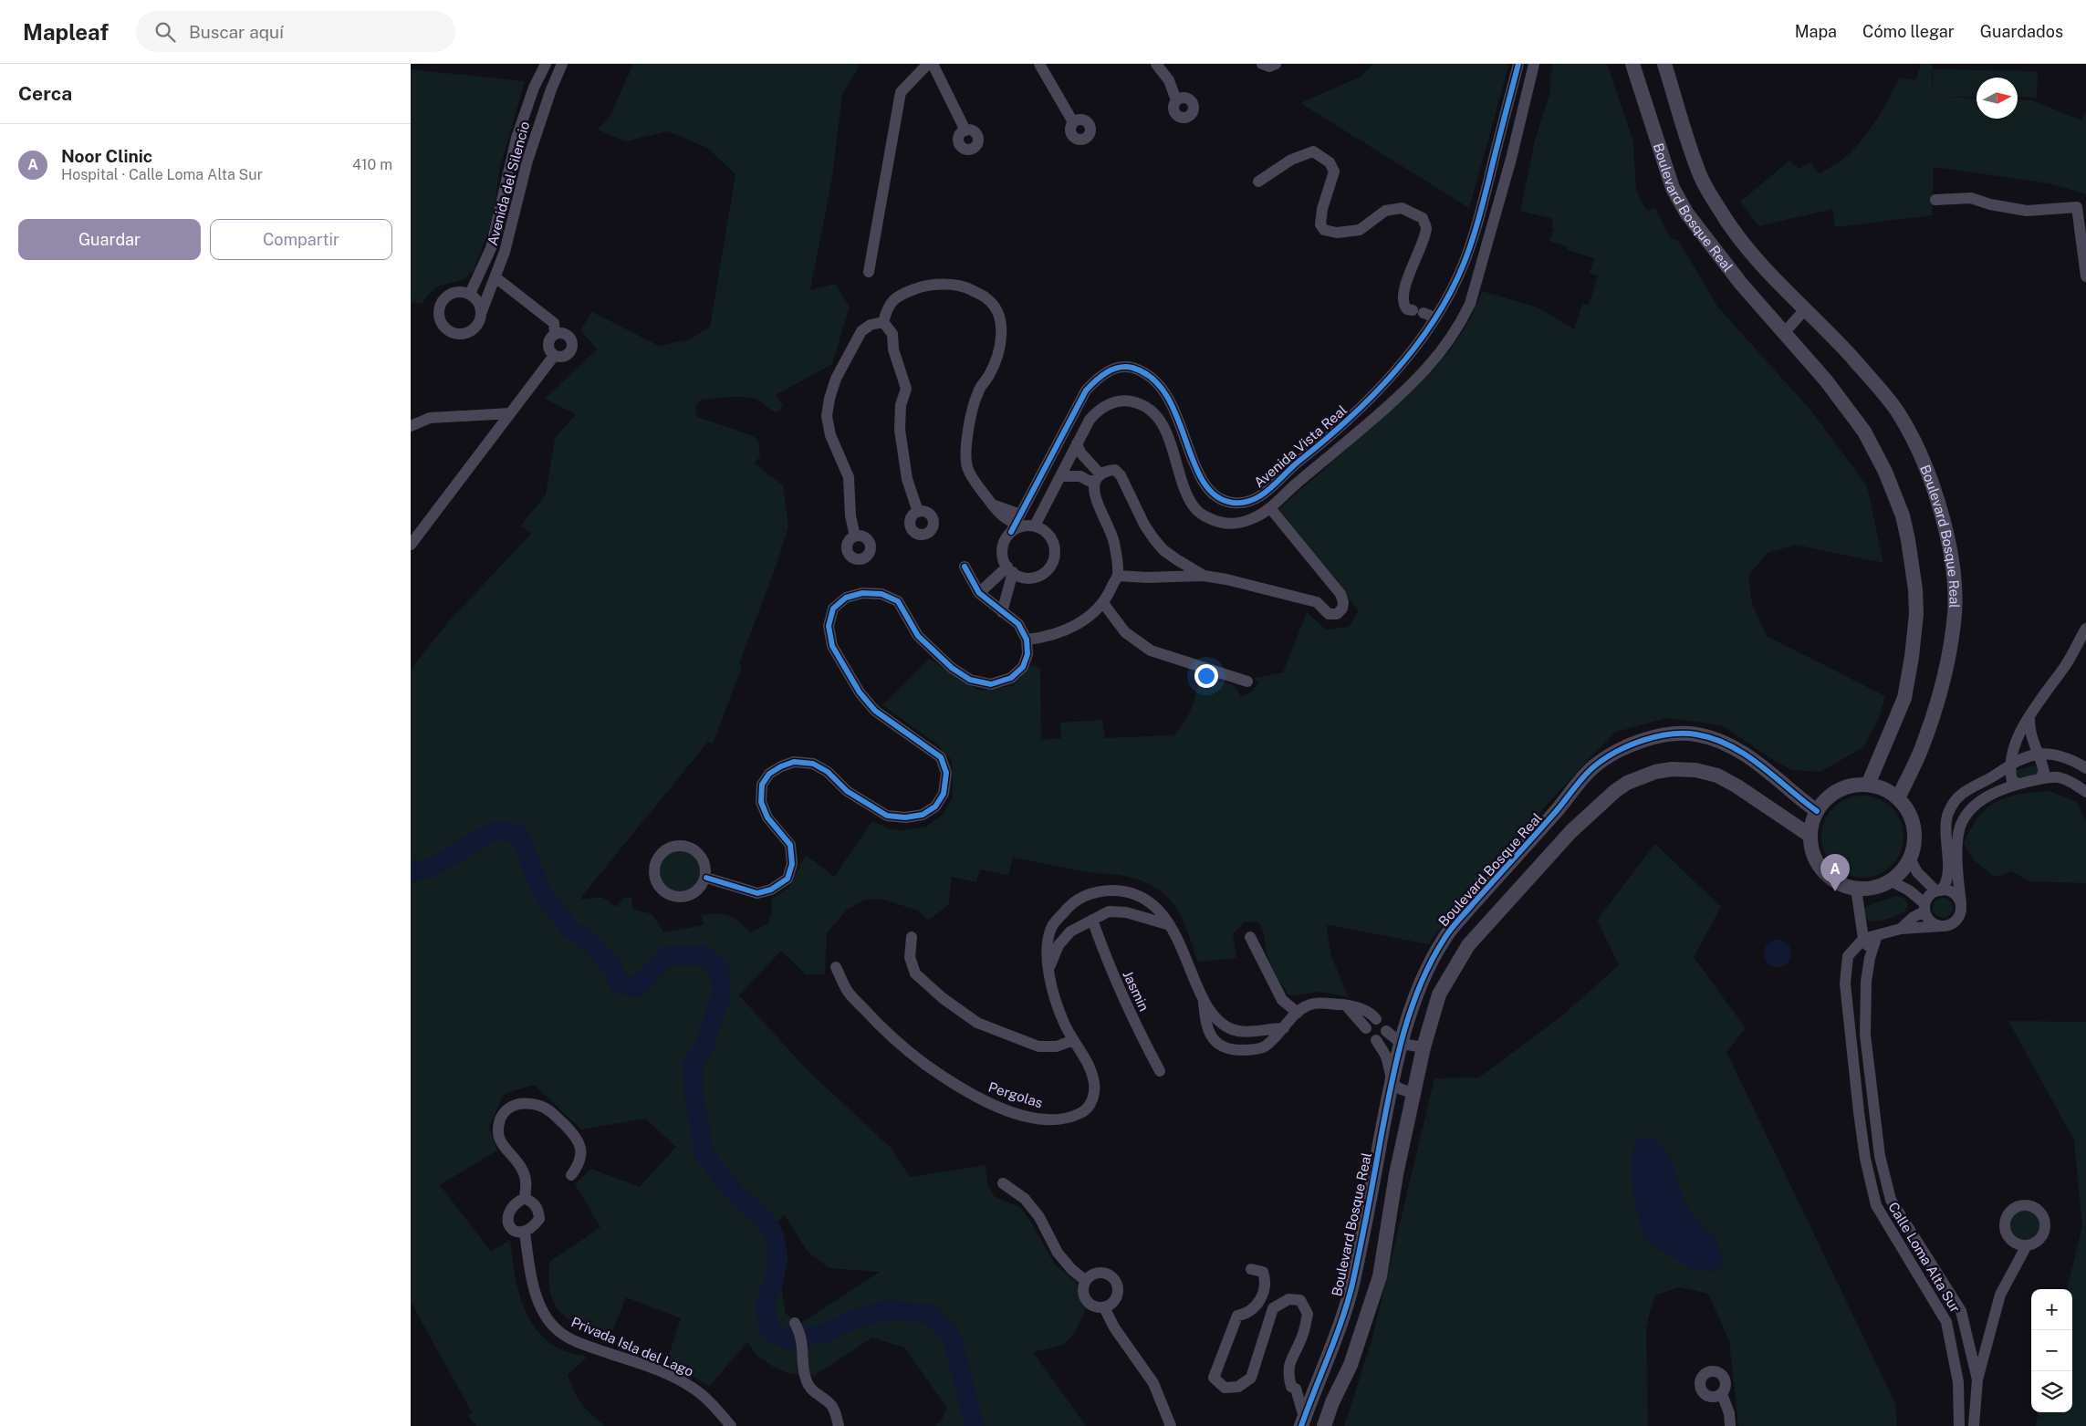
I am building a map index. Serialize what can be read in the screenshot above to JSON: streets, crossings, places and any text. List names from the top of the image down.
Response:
{
  "streets": {
    "street": [
      "Avenida del Silencio",
      "Boulevard Bosque Real",
      "Avenida Vista Real",
      "Jasmin",
      "Pergolas",
      "Calle Loma Alta Sur",
      "Privada Isla del Lago"
    ]
  },
  "north": "right",
  "page": {
    "header": "Mapleaf",
    "search": "Buscar aquí",
    "nav": ["Mapa", "Cómo llegar", "Guardados"],
    "heading": "Cerca",
    "list": [
      {
        "mark": "A",
        "name": "Noor Clinic",
        "note": "Hospital · Calle Loma Alta Sur",
        "value": "410 m"
      }
    ],
    "buttons": ["Guardar", "Compartir"],
    "pins": "A",
    "map_buttons": ["+", "−"]
  }
}
